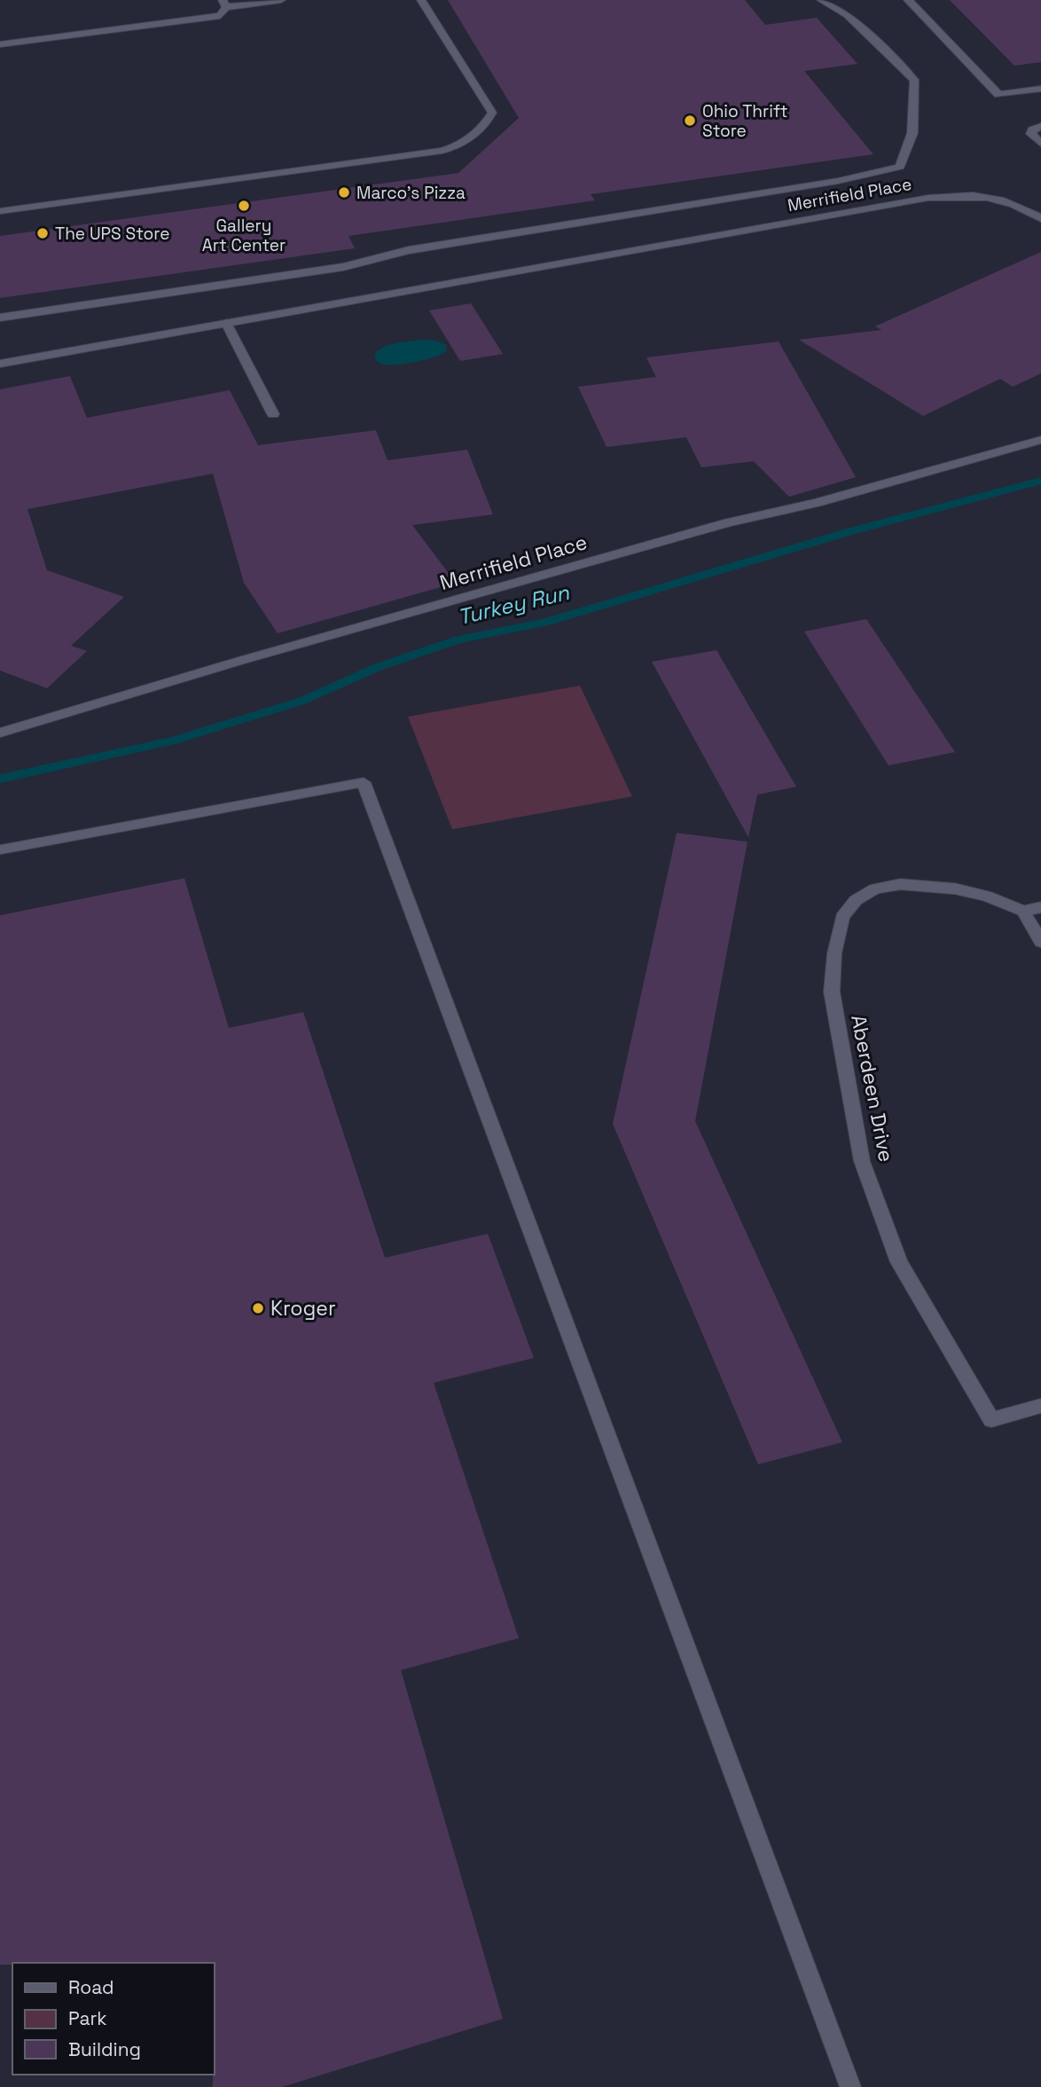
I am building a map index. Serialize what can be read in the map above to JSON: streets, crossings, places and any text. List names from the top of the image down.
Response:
{
  "streets": {
    "street": ["Merrifield Place", "Aberdeen Drive"]
  },
  "water": ["Turkey Run"],
  "places": [
    "Ohio Thrift Store",
    "Marco's Pizza",
    "Gallery Art Center",
    "The UPS Store",
    "Kroger"
  ],
  "legend": ["Road", "Park", "Building"]
}
